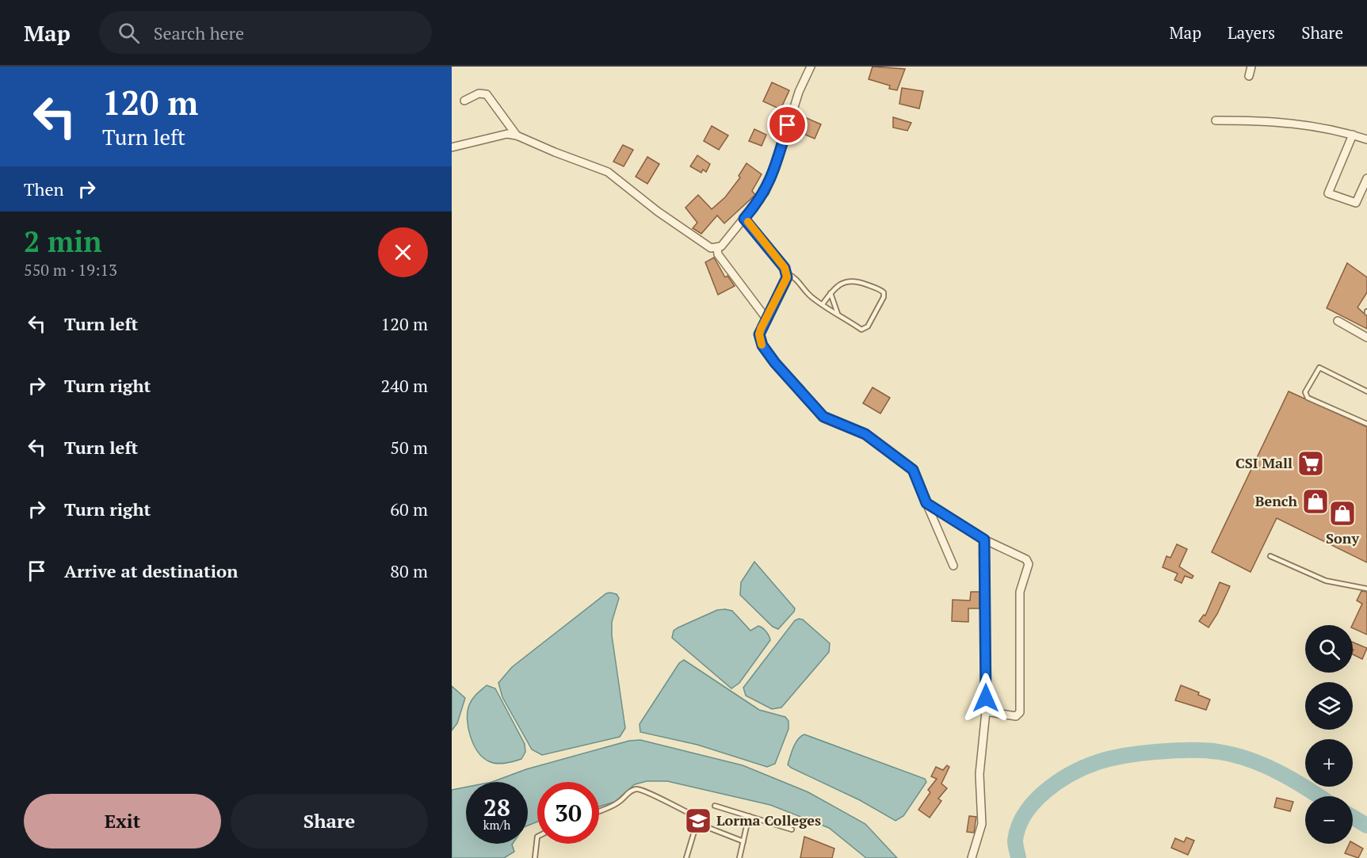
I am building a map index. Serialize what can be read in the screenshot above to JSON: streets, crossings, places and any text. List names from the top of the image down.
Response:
{
  "places": {
    "supermarket": ["CSI Mall"],
    "shop": ["Bench", "Sony"],
    "school or university": ["Lorma Colleges"]
  },
  "page": {
    "header": "Map",
    "search": "Search here",
    "nav": ["Map", "Layers", "Share"],
    "turn": ["120 m", "Turn left"],
    "then": "Then",
    "heading": ["2 min", "550 m · 19:13"],
    "list": [
      {
        "name": "Turn left",
        "value": "120 m"
      },
      {
        "name": "Turn right",
        "value": "240 m"
      },
      {
        "name": "Turn left",
        "value": "50 m"
      },
      {
        "name": "Turn right",
        "value": "60 m"
      },
      {
        "name": "Arrive at destination",
        "value": "80 m"
      }
    ],
    "map_buttons": ["+", "−"],
    "speed": "28 km/h",
    "limit": "30",
    "buttons": ["Exit", "Share"]
  }
}
